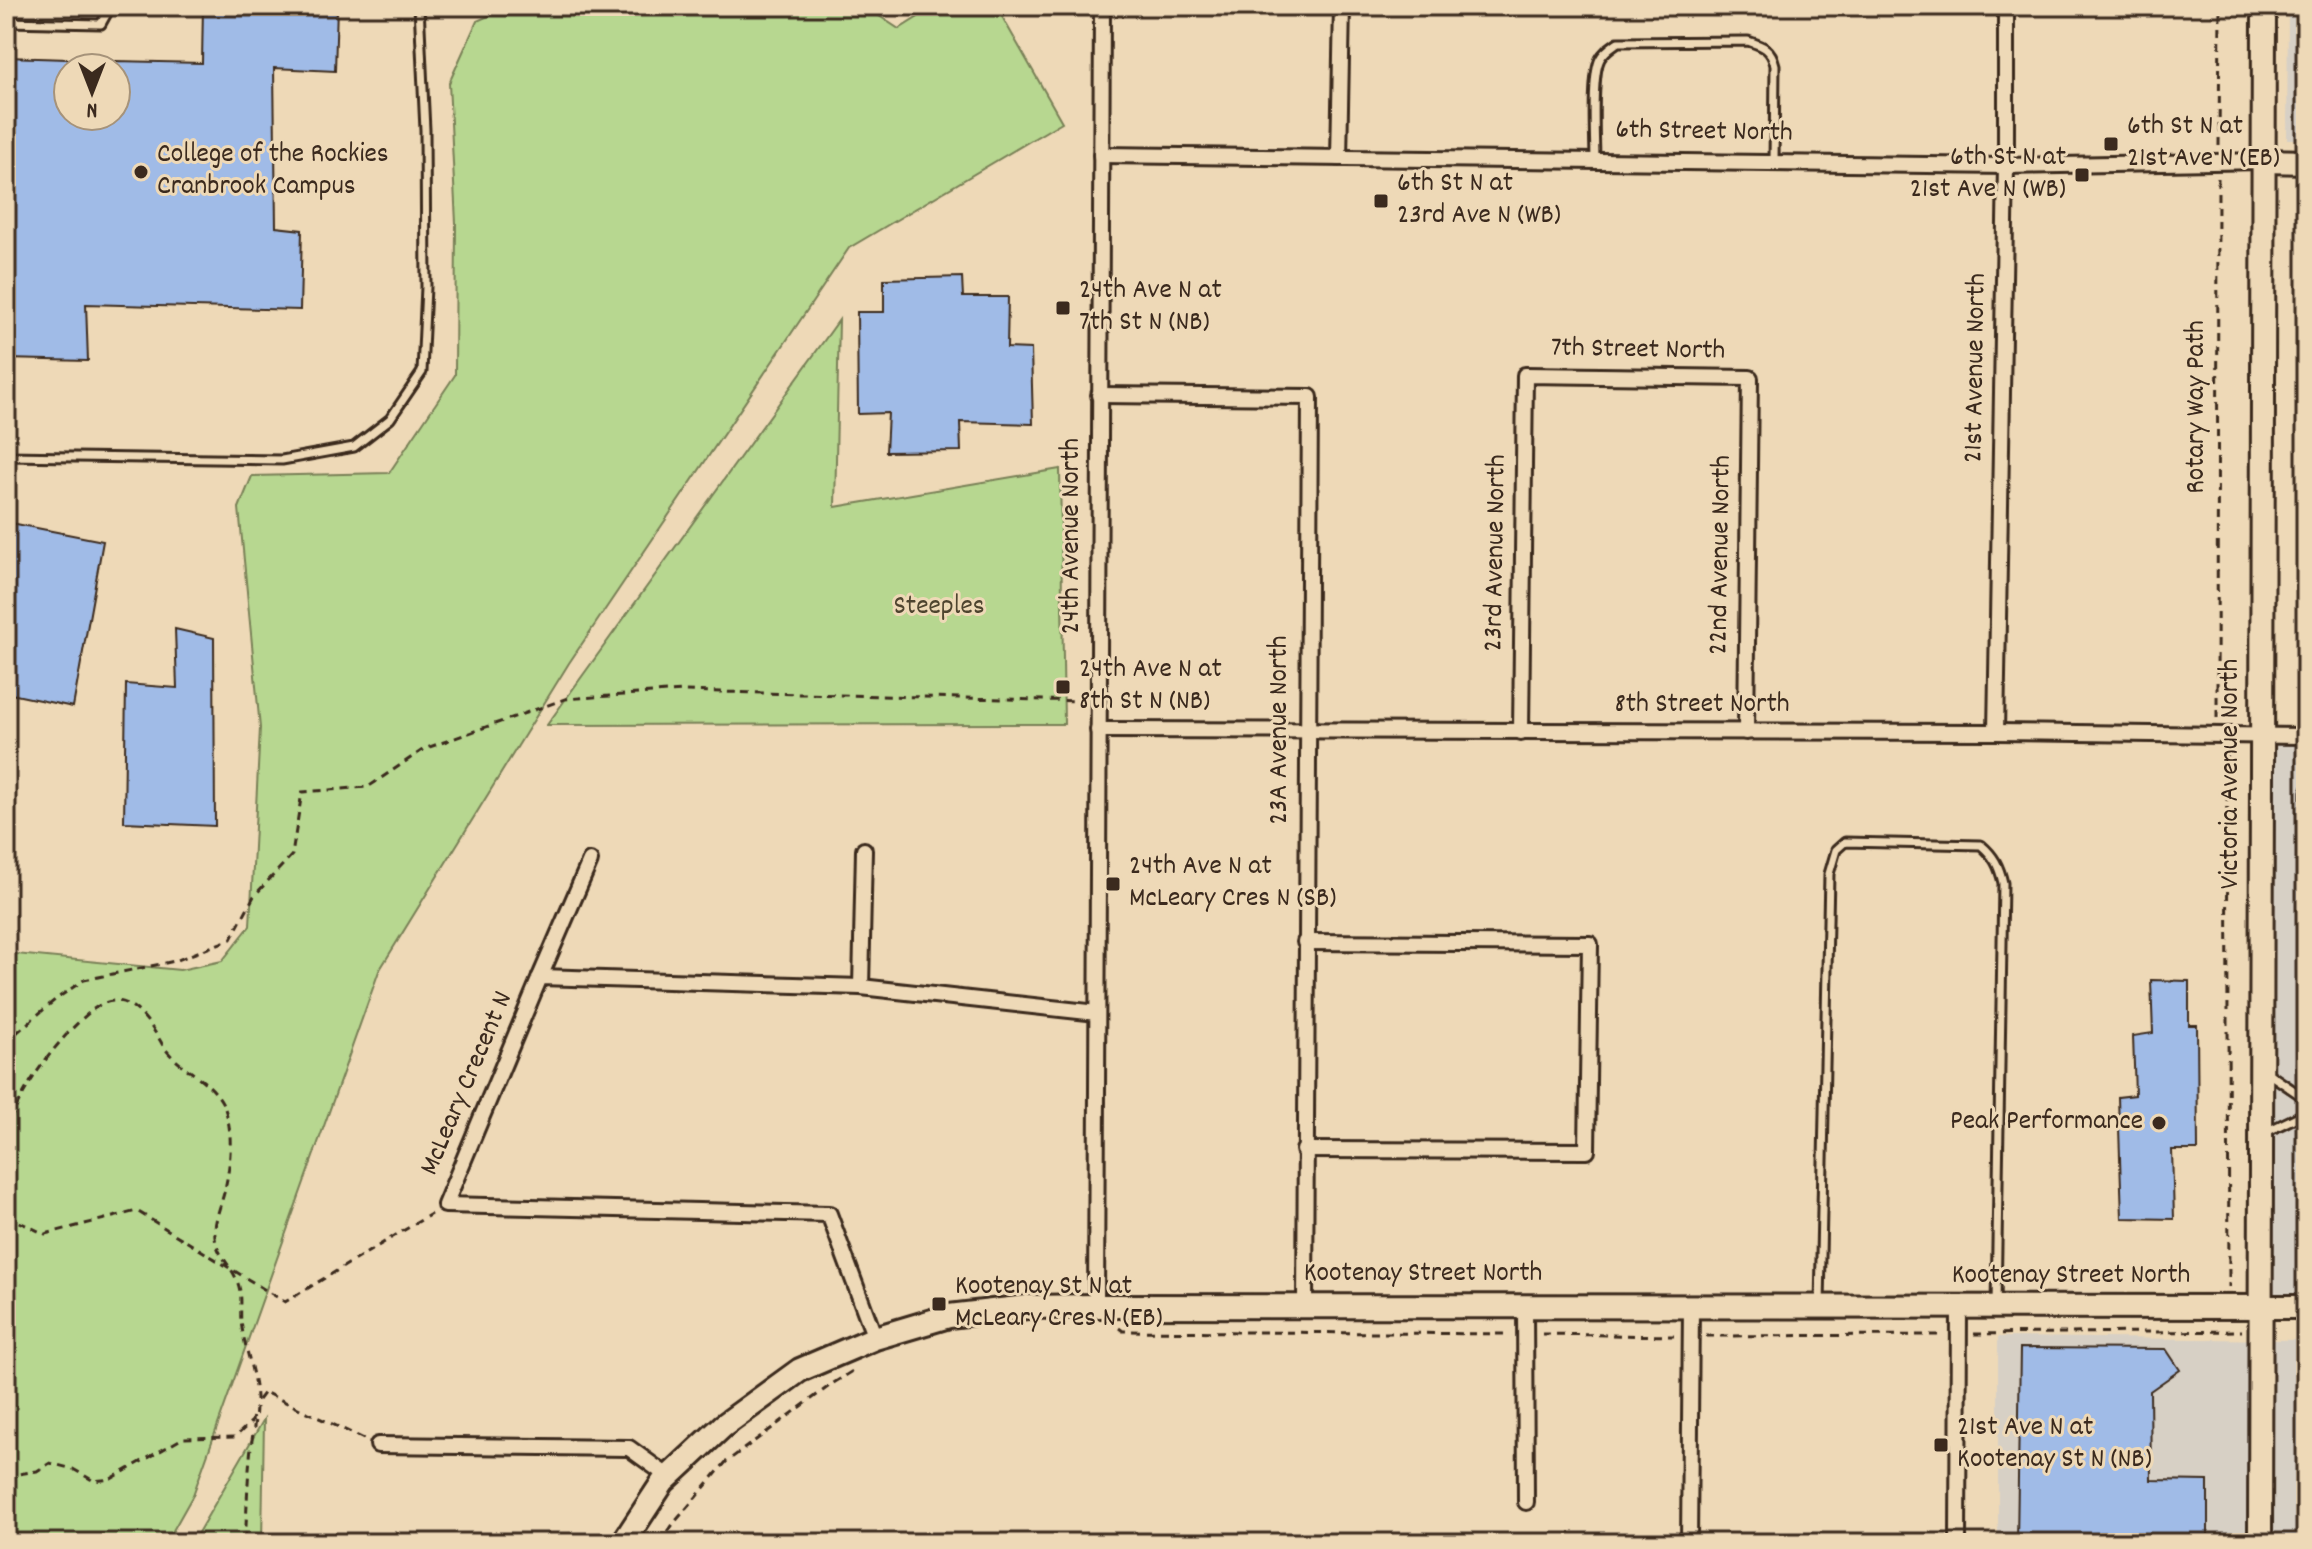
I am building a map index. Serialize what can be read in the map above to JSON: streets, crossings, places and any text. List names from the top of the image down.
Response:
{
  "streets": {
    "street": [
      "6th Street North",
      "7th Street North",
      "21st Avenue North",
      "24th Avenue North",
      "23rd Avenue North",
      "22nd Avenue North",
      "8th Street North",
      "23A Avenue North",
      "Victoria Avenue North",
      "McLeary Crecent N",
      "Kootenay Street North"
    ],
    "path": ["Rotary Way Path"]
  },
  "crossings": [
    ["6th Street North", "21st Avenue North"],
    ["6th Street North", "Rotary Way Path"],
    ["6th Street North", "24th Avenue North"],
    ["6th Street North", "Victoria Avenue North"],
    ["7th Street North", "23rd Avenue North"],
    ["7th Street North", "22nd Avenue North"],
    ["21st Avenue North", "8th Street North"],
    ["Rotary Way Path", "8th Street North"],
    ["24th Avenue North", "8th Street North"],
    ["24th Avenue North", "23A Avenue North"],
    ["24th Avenue North", "McLeary Crecent N"],
    ["24th Avenue North", "Kootenay Street North"],
    ["23rd Avenue North", "8th Street North"],
    ["22nd Avenue North", "8th Street North"],
    ["8th Street North", "23A Avenue North"],
    ["8th Street North", "Victoria Avenue North"],
    ["23A Avenue North", "Kootenay Street North"],
    ["Victoria Avenue North", "Kootenay Street North"],
    ["McLeary Crecent N", "Kootenay Street North"]
  ],
  "parks": ["Steeples"],
  "places": {
    "transit": [
      "6th St N at 21st Ave N (EB)",
      "6th St N at 21st Ave N (WB)",
      "6th St N at 23rd Ave N (WB)",
      "24th Ave N at 7th St N (NB)",
      "24th Ave N at 8th St N (NB)",
      "24th Ave N at McLeary Cres N (SB)",
      "Kootenay St N at McLeary Cres N (EB)",
      "21st Ave N at Kootenay St N (NB)"
    ],
    "other": ["College of the Rockies Cranbrook Campus", "Peak Performance"]
  },
  "north": "bottom"
}
